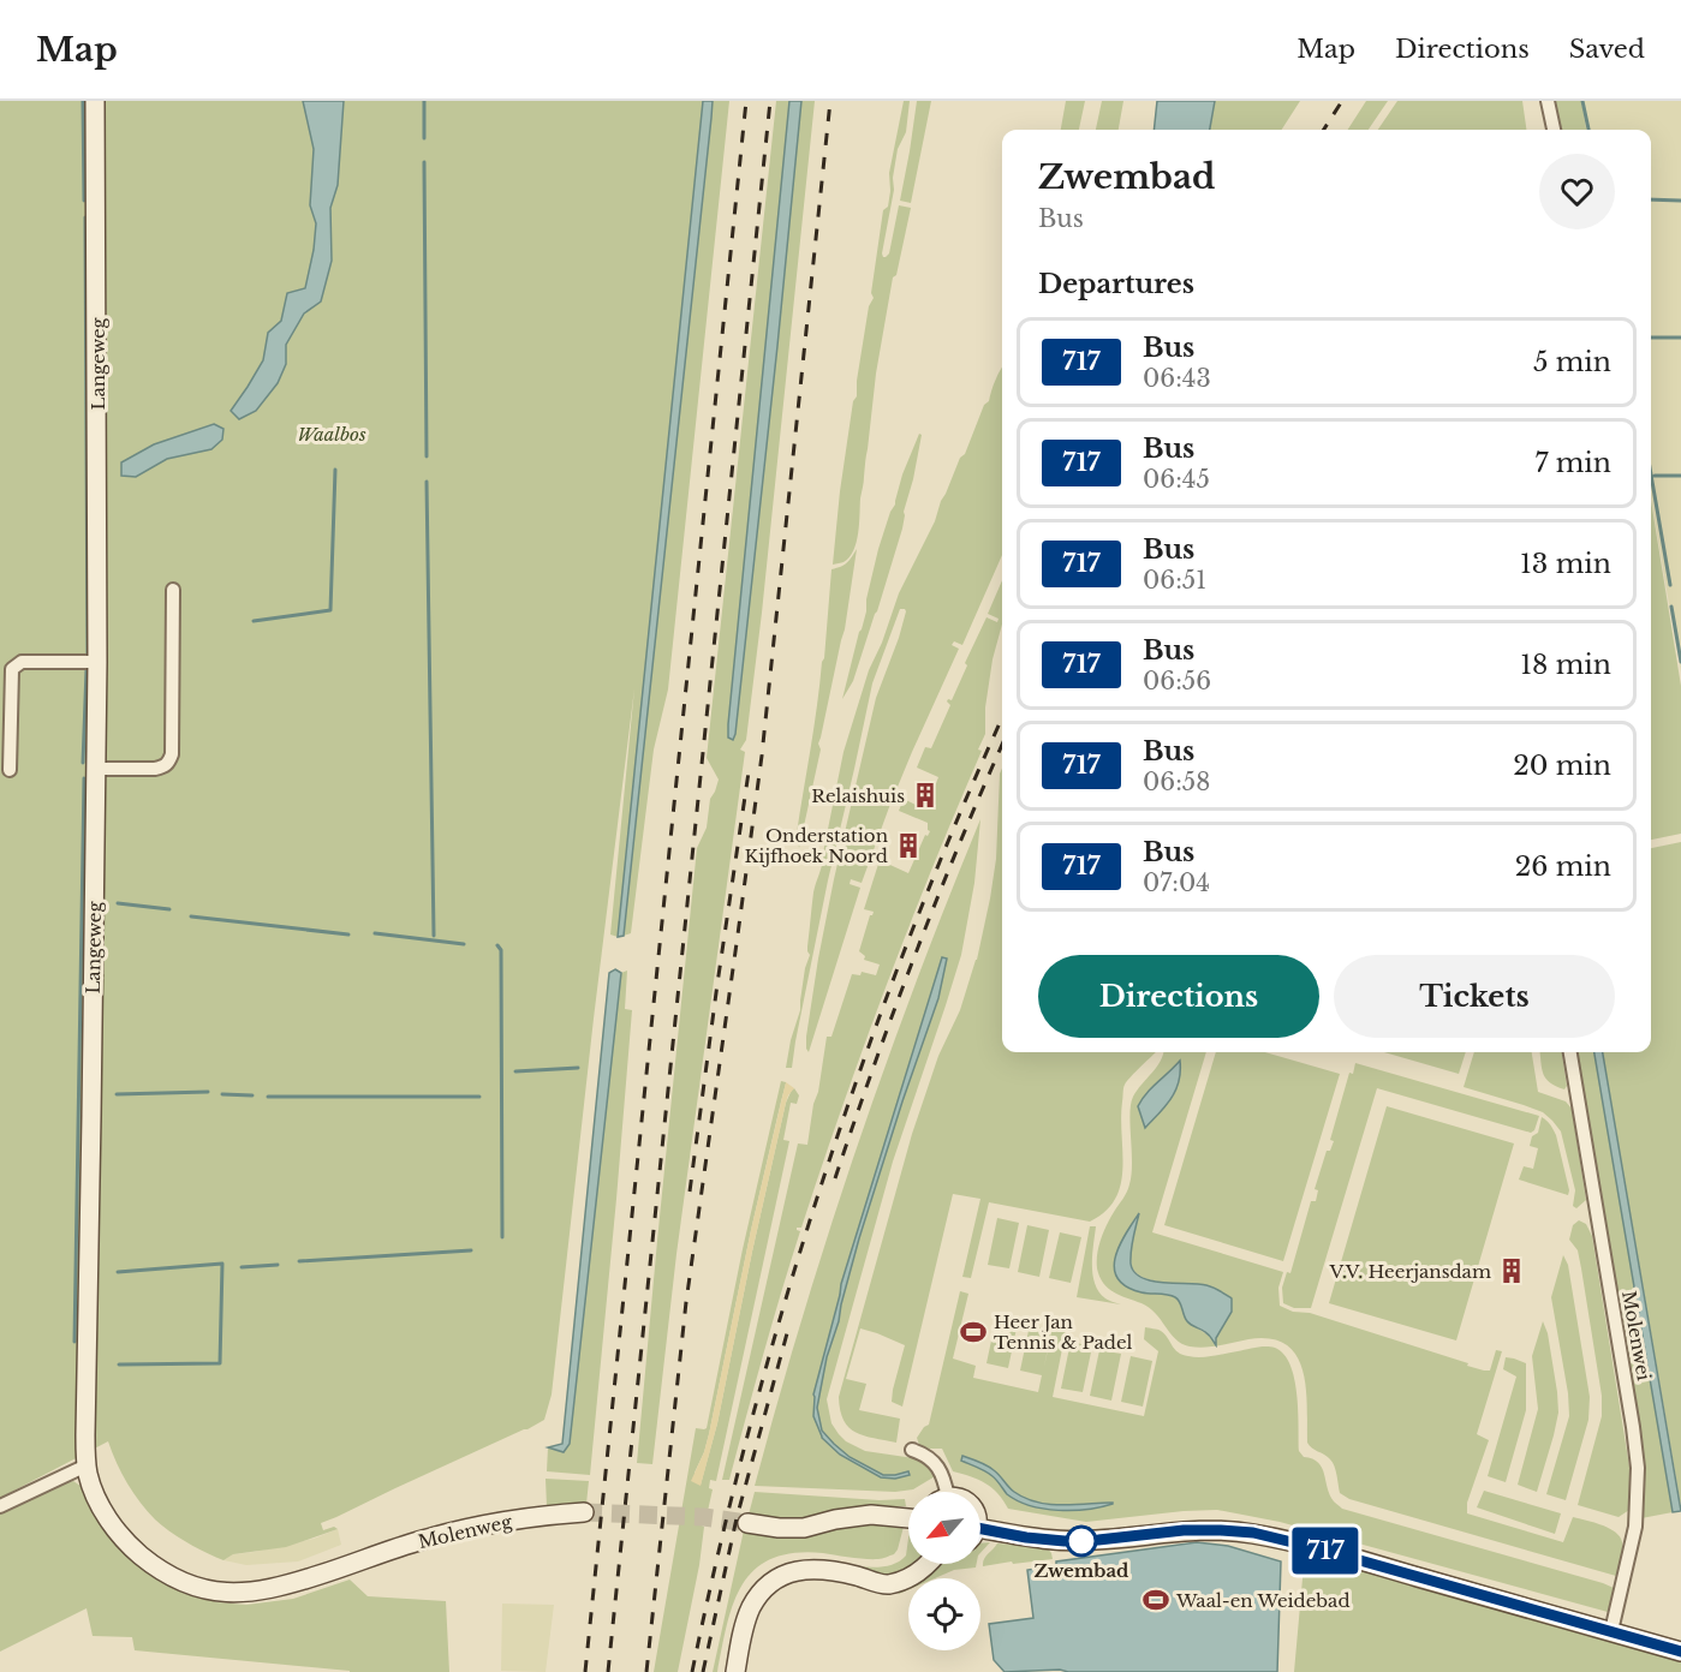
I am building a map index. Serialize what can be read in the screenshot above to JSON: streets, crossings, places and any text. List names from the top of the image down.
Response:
{
  "streets": {
    "main road": ["Langeweg", "Molenweg"],
    "street": ["Molenwei"]
  },
  "crossings": [
    ["Langeweg", "Molenweg"]
  ],
  "parks": ["Waalbos"],
  "places": {
    "building": ["Relaishuis", "Onderstation Kijfhoek Noord", "V.V. Heerjansdam"],
    "sports": ["Heer Jan Tennis & Padel", "Waal-en Weidebad"],
    "other": ["Zwembad"]
  },
  "lines": ["bus line 717"],
  "north": "bottom left",
  "page": {
    "header": "Map",
    "nav": ["Map", "Directions", "Saved"],
    "on_map": "717",
    "heading": [
      ["Zwembad", "Bus"],
      "Departures"
    ],
    "list": [
      {
        "mark": "717",
        "name": "Bus",
        "note": "06:43",
        "value": "5 min"
      },
      {
        "mark": "717",
        "name": "Bus",
        "note": "06:45",
        "value": "7 min"
      },
      {
        "mark": "717",
        "name": "Bus",
        "note": "06:51",
        "value": "13 min"
      },
      {
        "mark": "717",
        "name": "Bus",
        "note": "06:56",
        "value": "18 min"
      },
      {
        "mark": "717",
        "name": "Bus",
        "note": "06:58",
        "value": "20 min"
      },
      {
        "mark": "717",
        "name": "Bus",
        "note": "07:04",
        "value": "26 min"
      }
    ],
    "buttons": ["Directions", "Tickets"]
  }
}
